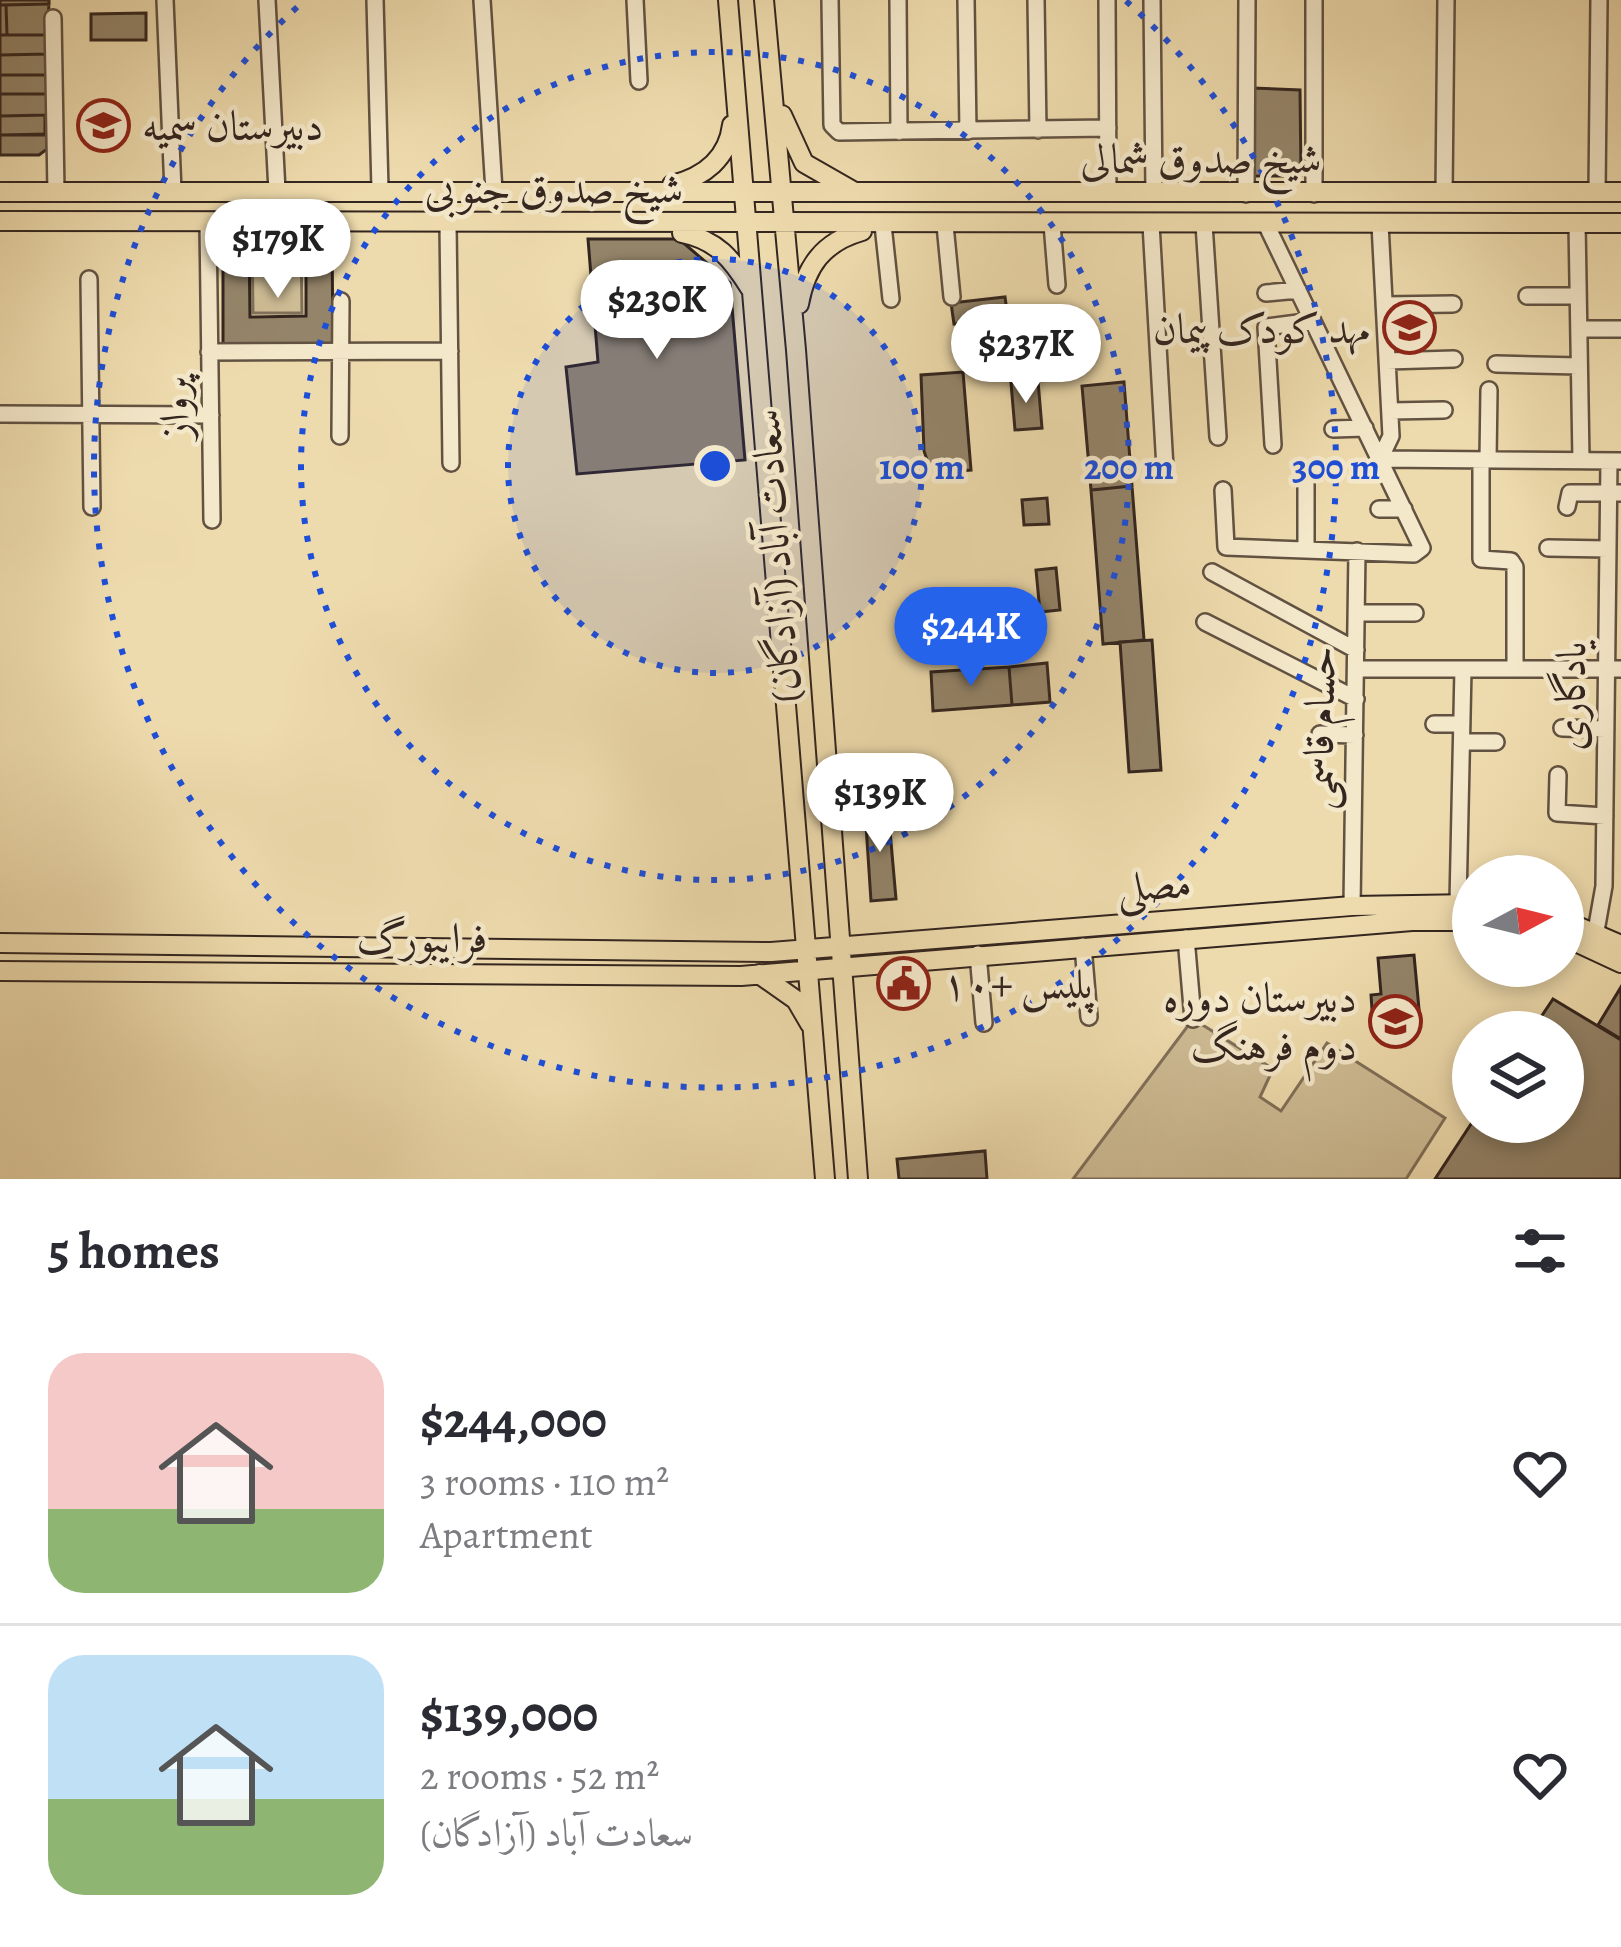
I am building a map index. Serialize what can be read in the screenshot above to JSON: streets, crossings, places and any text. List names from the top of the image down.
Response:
{
  "streets": {
    "main road": [
      "شیخ صدوق شمالی",
      "شیخ صدوق جنوبی",
      "سعادت آباد (آزادگان)",
      "مصلی",
      "فرایبورگ"
    ],
    "street": ["پرواز", "یادگاری", "حسام قاسمی"]
  },
  "crossings": [
    ["شیخ صدوق شمالی", "شیخ صدوق جنوبی"],
    ["شیخ صدوق شمالی", "سعادت آباد (آزادگان)"],
    ["شیخ صدوق جنوبی", "پرواز"],
    ["شیخ صدوق جنوبی", "سعادت آباد (آزادگان)"],
    ["سعادت آباد (آزادگان)", "مصلی"],
    ["سعادت آباد (آزادگان)", "فرایبورگ"],
    ["حسام قاسمی", "مصلی"],
    ["مصلی", "فرایبورگ"]
  ],
  "places": {
    "school or university": ["دبیرستان سمیه", "مهد کودک پیمان", "دبیرستان دوره دوم فرهنگ"],
    "public building": ["پلیس +۱۰"]
  },
  "north": "right",
  "page": {
    "price": [
      "$179K",
      "$230K",
      "$237K",
      "$244K",
      "$139K"
    ],
    "heading": "5 homes",
    "list": [
      {
        "name": "$244,000",
        "note": "3 rooms · 110 m² · Apartment"
      },
      {
        "name": "$139,000",
        "note": "2 rooms · 52 m² · سعادت آباد (آزادگان)"
      }
    ]
  },
  "rings": ["100 m", "200 m", "300 m"]
}
